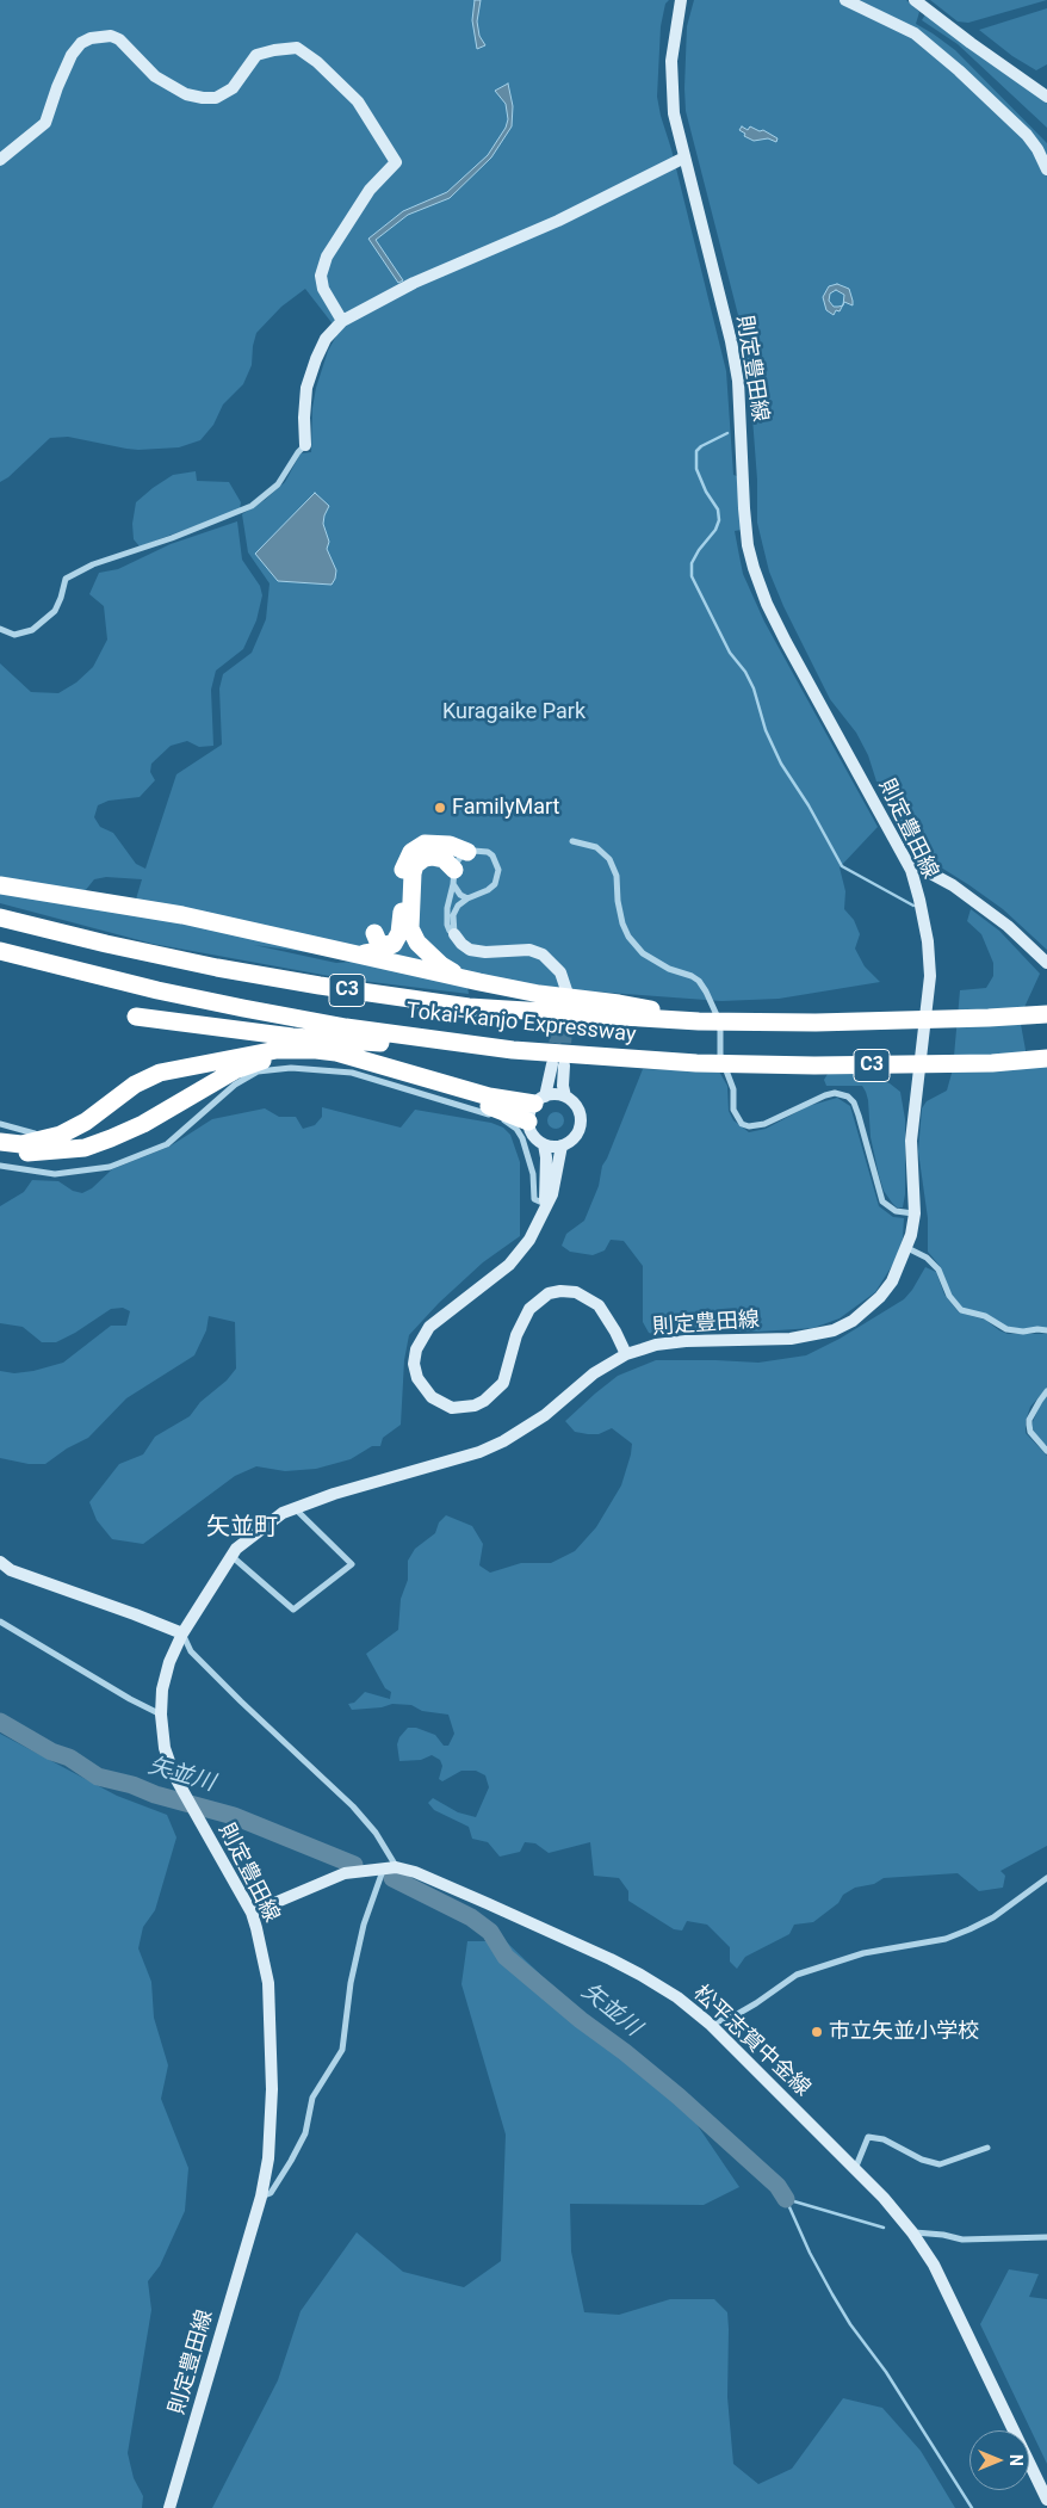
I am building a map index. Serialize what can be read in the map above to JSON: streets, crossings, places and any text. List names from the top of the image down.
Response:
{
  "streets": {
    "highway": ["C3", "Tokai-Kanjo Expressway"],
    "main road": ["則定豊田線", "松平志賀中金線"]
  },
  "crossings": [
    ["則定豊田線", "松平志賀中金線"]
  ],
  "districts": ["矢並町"],
  "water": ["矢並川"],
  "parks": ["Kuragaike Park"],
  "places": ["FamilyMart", "市立矢並小学校"],
  "north": "right"
}
